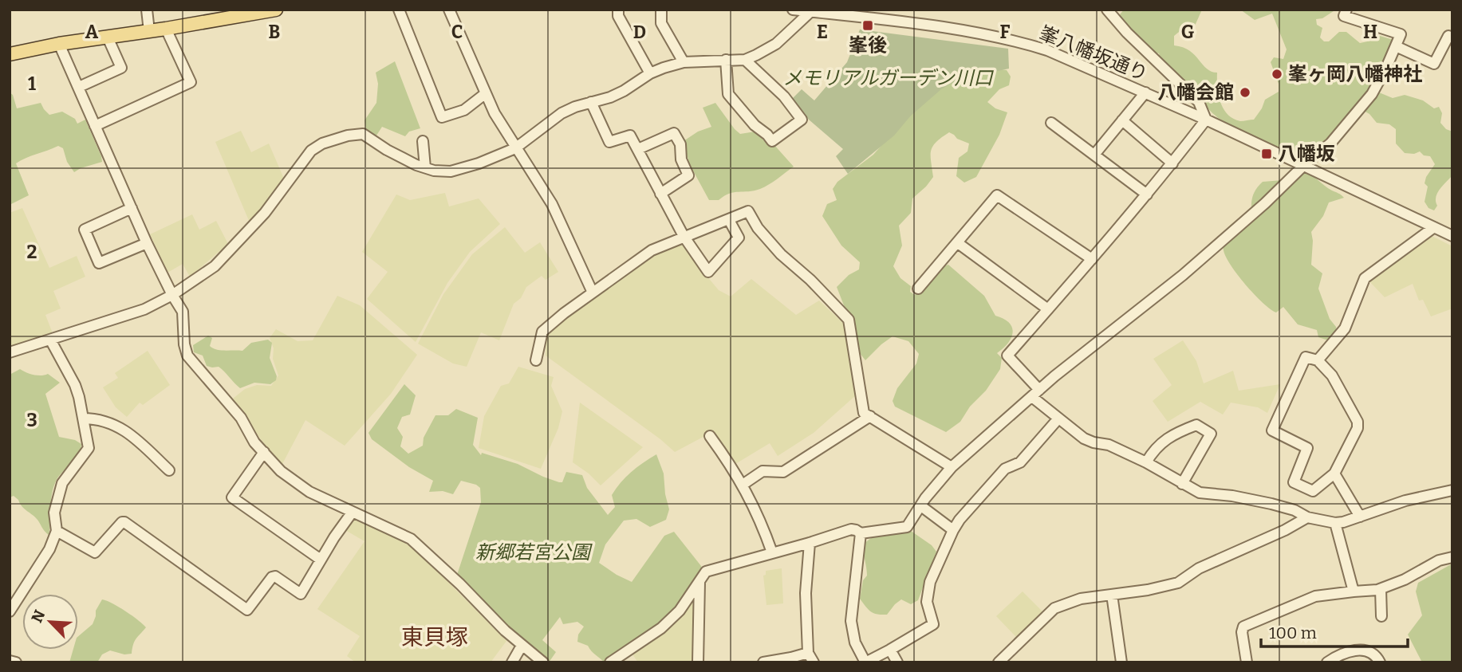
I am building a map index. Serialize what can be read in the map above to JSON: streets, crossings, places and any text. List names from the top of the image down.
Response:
{
  "streets": {
    "street": ["峯八幡坂通り"]
  },
  "districts": ["東貝塚"],
  "parks": ["メモリアルガーデン川口", "新郷若宮公園"],
  "places": {
    "transit": ["峯後", "八幡坂"],
    "other": ["峯ヶ岡八幡神社", "八幡会館"]
  },
  "scale_bar": "100 m",
  "north": "top left",
  "grid": {
    "columns": [
      "A",
      "B",
      "C",
      "D",
      "E",
      "F",
      "G",
      "H"
    ],
    "rows": ["1", "2", "3"]
  }
}
